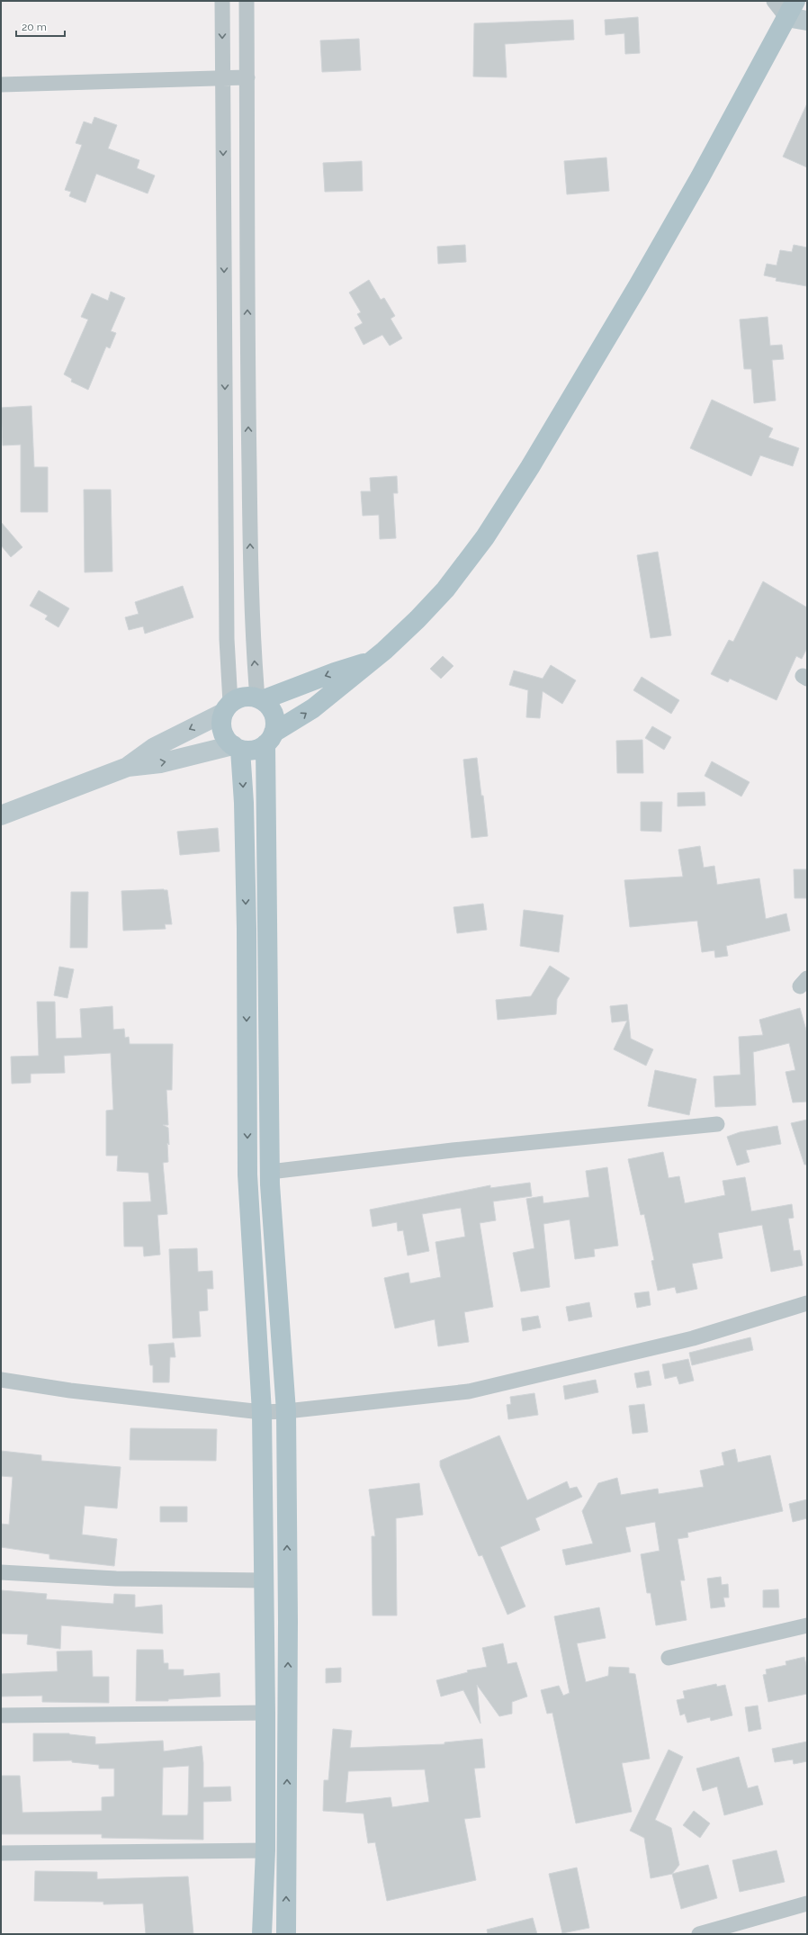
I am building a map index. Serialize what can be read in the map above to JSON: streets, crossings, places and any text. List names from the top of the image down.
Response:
{
  "scale_bar": "20 m"
}
